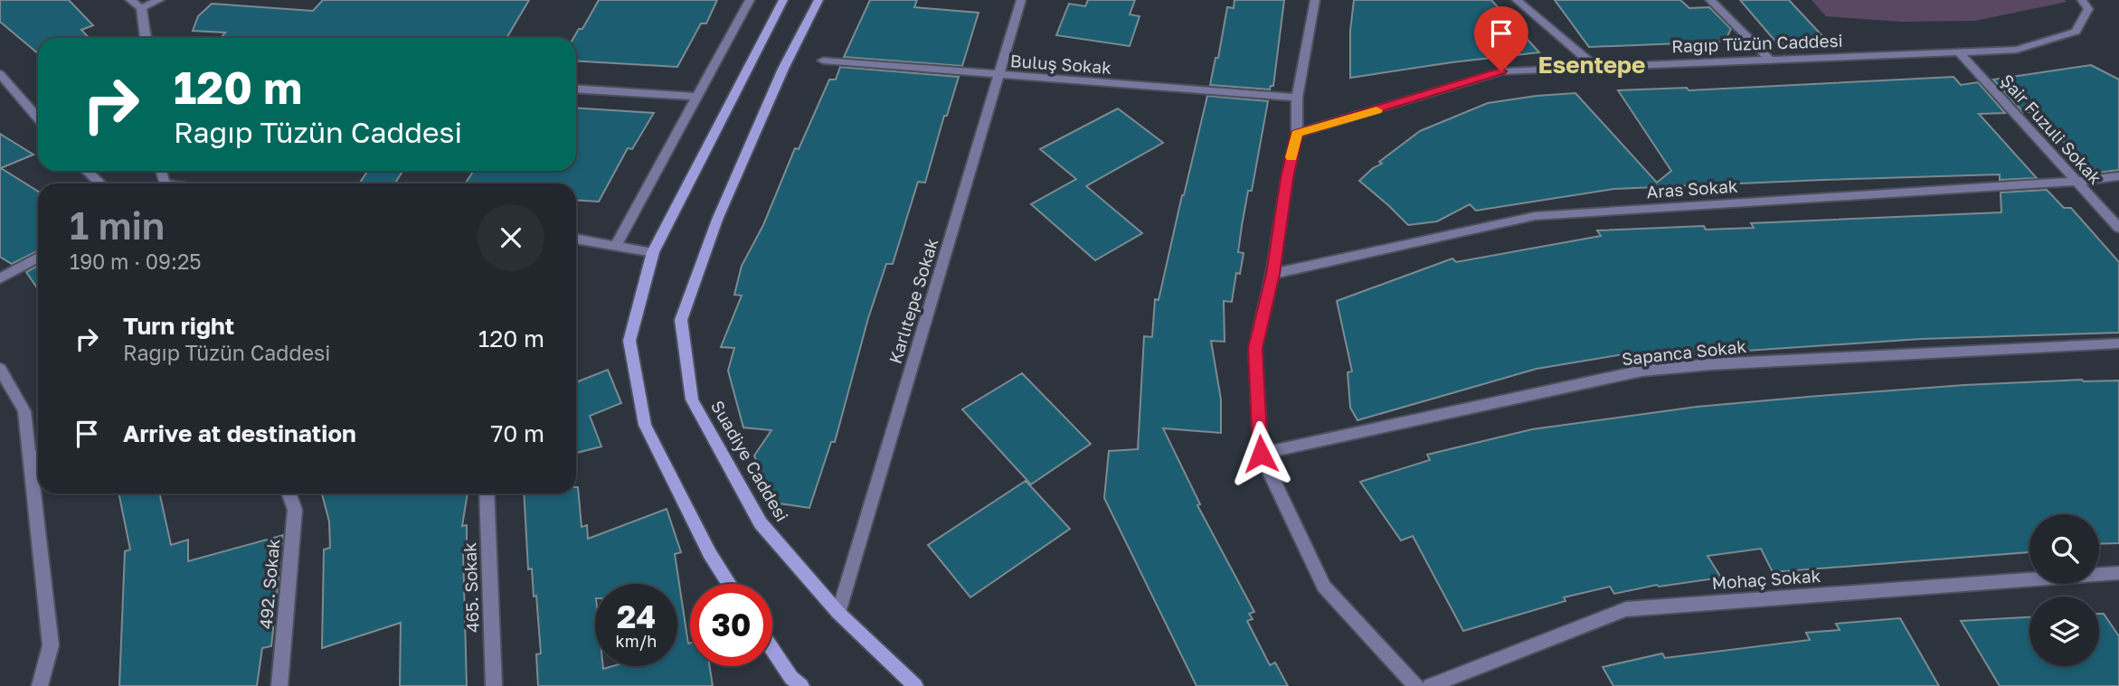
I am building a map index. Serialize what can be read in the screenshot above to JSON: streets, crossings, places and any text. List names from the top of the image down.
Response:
{
  "streets": {
    "main road": ["Suadiye Caddesi"],
    "street": [
      "Ragıp Tüzün Caddesi",
      "Buluş Sokak",
      "Şair Fuzuli Sokak",
      "Aras Sokak",
      "Karlıtepe Sokak",
      "Sapanca Sokak",
      "Mohaç Sokak",
      "492. Sokak",
      "465. Sokak"
    ]
  },
  "crossings": [
    ["Ragıp Tüzün Caddesi", "Şair Fuzuli Sokak"],
    ["Buluş Sokak", "Karlıtepe Sokak"],
    ["Şair Fuzuli Sokak", "Aras Sokak"],
    ["Karlıtepe Sokak", "Suadiye Caddesi"]
  ],
  "districts": ["Esentepe"],
  "page": {
    "turn": ["120 m", "Ragıp Tüzün Caddesi"],
    "heading": ["1 min", "190 m · 09:25"],
    "list": [
      {
        "name": "Turn right",
        "note": "Ragıp Tüzün Caddesi",
        "value": "120 m"
      },
      {
        "name": "Arrive at destination",
        "value": "70 m"
      }
    ],
    "speed": "24 km/h",
    "limit": "30"
  }
}
